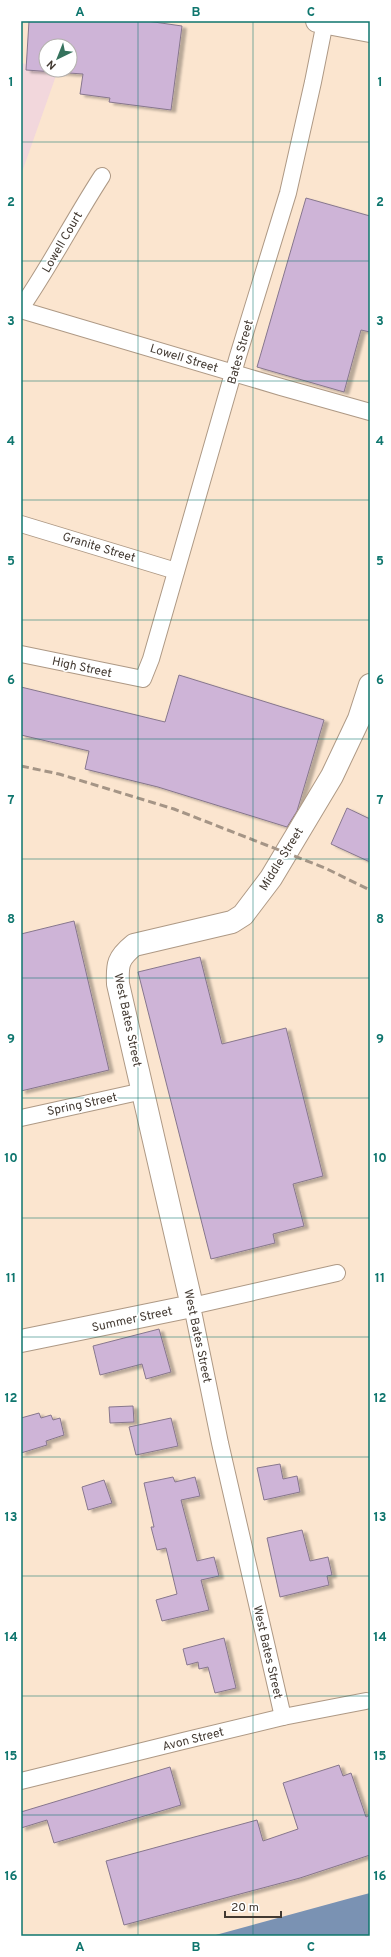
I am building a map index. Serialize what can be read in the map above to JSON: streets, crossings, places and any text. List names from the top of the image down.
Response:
{
  "streets": {
    "main road": ["Middle Street", "West Bates Street", "Summer Street"],
    "street": [
      "Lowell Court",
      "Bates Street",
      "Lowell Street",
      "Granite Street",
      "High Street",
      "Spring Street",
      "Avon Street"
    ]
  },
  "crossings": [
    ["Lowell Court", "Lowell Street"],
    ["Bates Street", "Lowell Street"],
    ["Bates Street", "Granite Street"],
    ["Bates Street", "High Street"],
    ["Middle Street", "West Bates Street"],
    ["West Bates Street", "Spring Street"],
    ["West Bates Street", "Summer Street"],
    ["West Bates Street", "Avon Street"]
  ],
  "scale_bar": "20 m",
  "north": "bottom left",
  "grid": {
    "columns": ["A", "B", "C"],
    "rows": [
      "1",
      "2",
      "3",
      "4",
      "5",
      "6",
      "7",
      "8",
      "9",
      "10",
      "11",
      "12",
      "13",
      "14",
      "15",
      "16"
    ]
  }
}
